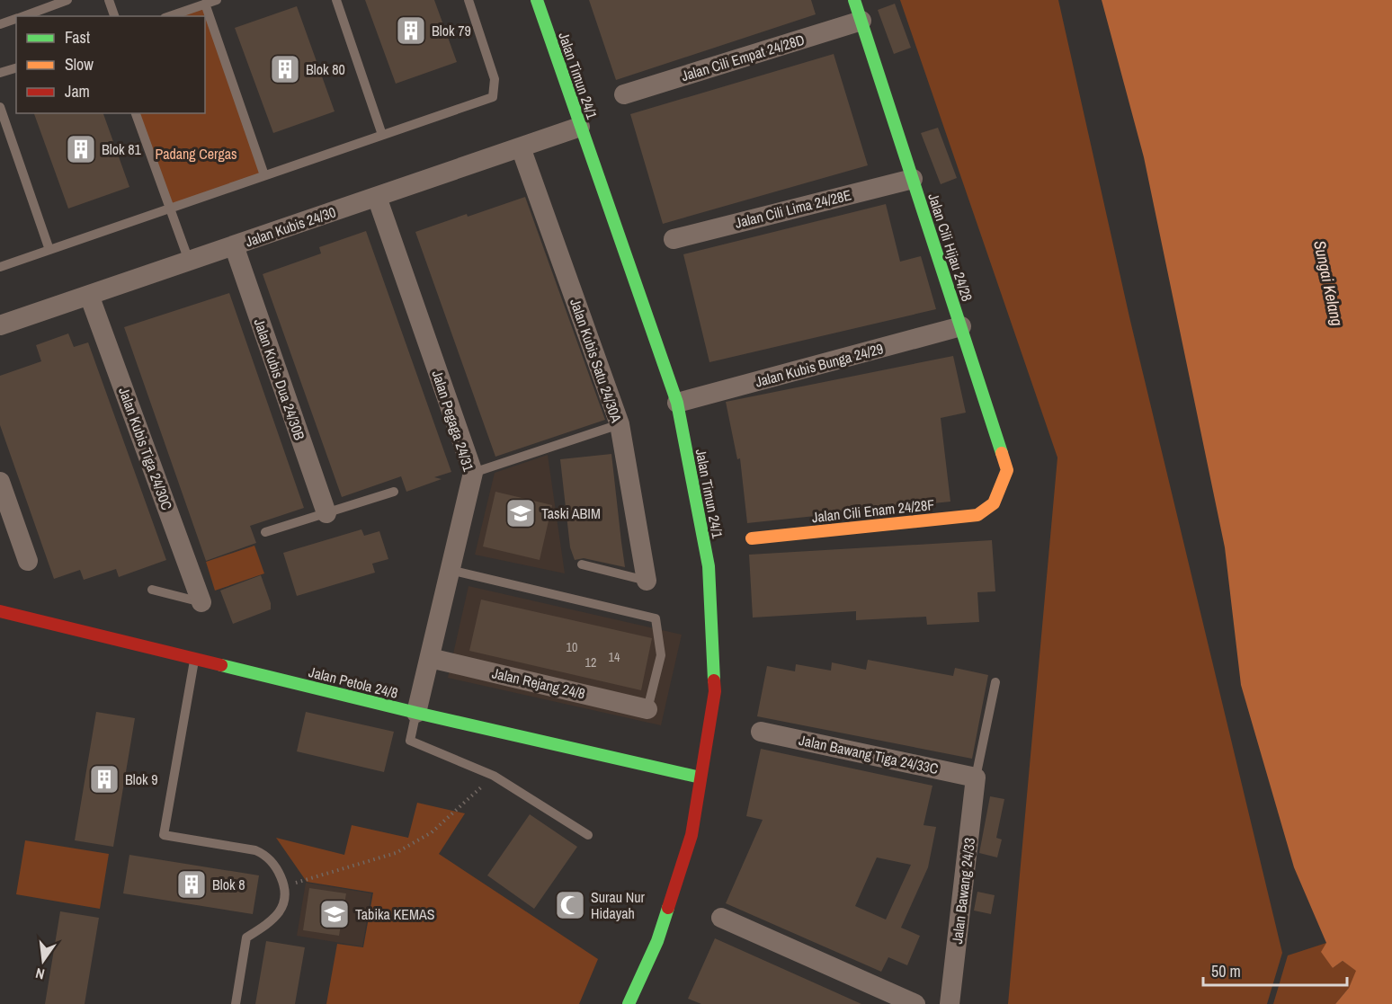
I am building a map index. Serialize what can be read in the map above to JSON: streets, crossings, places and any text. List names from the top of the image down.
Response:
{
  "streets": {
    "street": [
      "Jalan Cili Empat 24/28D",
      "Jalan Timun 24/1",
      "Jalan Cili Lima 24/28E",
      "Jalan Kubis 24/30",
      "Jalan Cili Hijau 24/28",
      "Jalan Kubis Satu 24/30A",
      "Jalan Kubis Bunga 24/29",
      "Jalan Kubis Dua 24/30B",
      "Jalan Pegaga 24/31",
      "Jalan Kubis Tiga 24/30C",
      "Jalan Cili Enam 24/28F",
      "Jalan Petola 24/8",
      "Jalan Rejang 24/8",
      "Jalan Bawang Tiga 24/33C",
      "Jalan Bawang 24/33"
    ]
  },
  "crossings": [
    ["Jalan Cili Empat 24/28D", "Jalan Cili Hijau 24/28"],
    ["Jalan Timun 24/1", "Jalan Kubis 24/30"],
    ["Jalan Timun 24/1", "Jalan Kubis Bunga 24/29"],
    ["Jalan Timun 24/1", "Jalan Petola 24/8"],
    ["Jalan Cili Lima 24/28E", "Jalan Cili Hijau 24/28"],
    ["Jalan Kubis 24/30", "Jalan Kubis Satu 24/30A"],
    ["Jalan Kubis 24/30", "Jalan Kubis Dua 24/30B"],
    ["Jalan Kubis 24/30", "Jalan Pegaga 24/31"],
    ["Jalan Kubis 24/30", "Jalan Kubis Tiga 24/30C"],
    ["Jalan Cili Hijau 24/28", "Jalan Kubis Bunga 24/29"],
    ["Jalan Cili Hijau 24/28", "Jalan Cili Enam 24/28F"],
    ["Jalan Pegaga 24/31", "Jalan Petola 24/8"],
    ["Jalan Pegaga 24/31", "Jalan Rejang 24/8"],
    ["Jalan Bawang Tiga 24/33C", "Jalan Bawang 24/33"]
  ],
  "water": ["Sungai Kelang"],
  "parks": ["Padang Cergas"],
  "places": {
    "building": [
      "Blok 79",
      "Blok 80",
      "Blok 81",
      "Blok 9",
      "Blok 8"
    ],
    "school or university": ["Taski ABIM", "Tabika KEMAS"],
    "mosque": ["Surau Nur Hidayah"]
  },
  "house_numbers": ["10", "14", "12"],
  "legend": ["Fast", "Slow", "Jam"],
  "scale_bar": "50 m",
  "north": "bottom"
}
